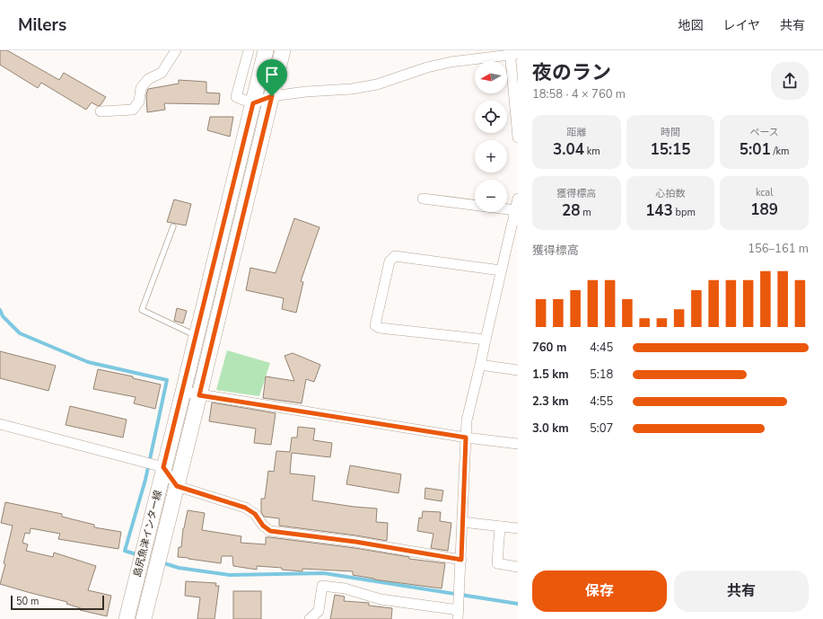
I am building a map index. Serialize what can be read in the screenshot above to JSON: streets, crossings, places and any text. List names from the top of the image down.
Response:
{
  "streets": {
    "main road": ["島尻魚津インター線"]
  },
  "scale_bar": "50 m",
  "north": "left",
  "page": {
    "header": "Milers",
    "nav": ["地図", "レイヤ", "共有"],
    "heading": ["夜のラン", "18:58 · 4 × 760 m"],
    "map_buttons": ["+", "−"],
    "stats": [
      ["距離", "3.04 km"],
      ["時間", "15:15"],
      ["ペース", "5:01 /km"],
      ["獲得標高", "28 m"],
      ["心拍数", "143 bpm"],
      ["kcal", "189"]
    ],
    "chart": ["獲得標高", "156–161 m"],
    "list": [
      {
        "name": "760 m",
        "note": "4:45"
      },
      {
        "name": "1.5 km",
        "note": "5:18"
      },
      {
        "name": "2.3 km",
        "note": "4:55"
      },
      {
        "name": "3.0 km",
        "note": "5:07"
      }
    ],
    "buttons": ["保存", "共有"],
    "scale": "50 m"
  }
}
